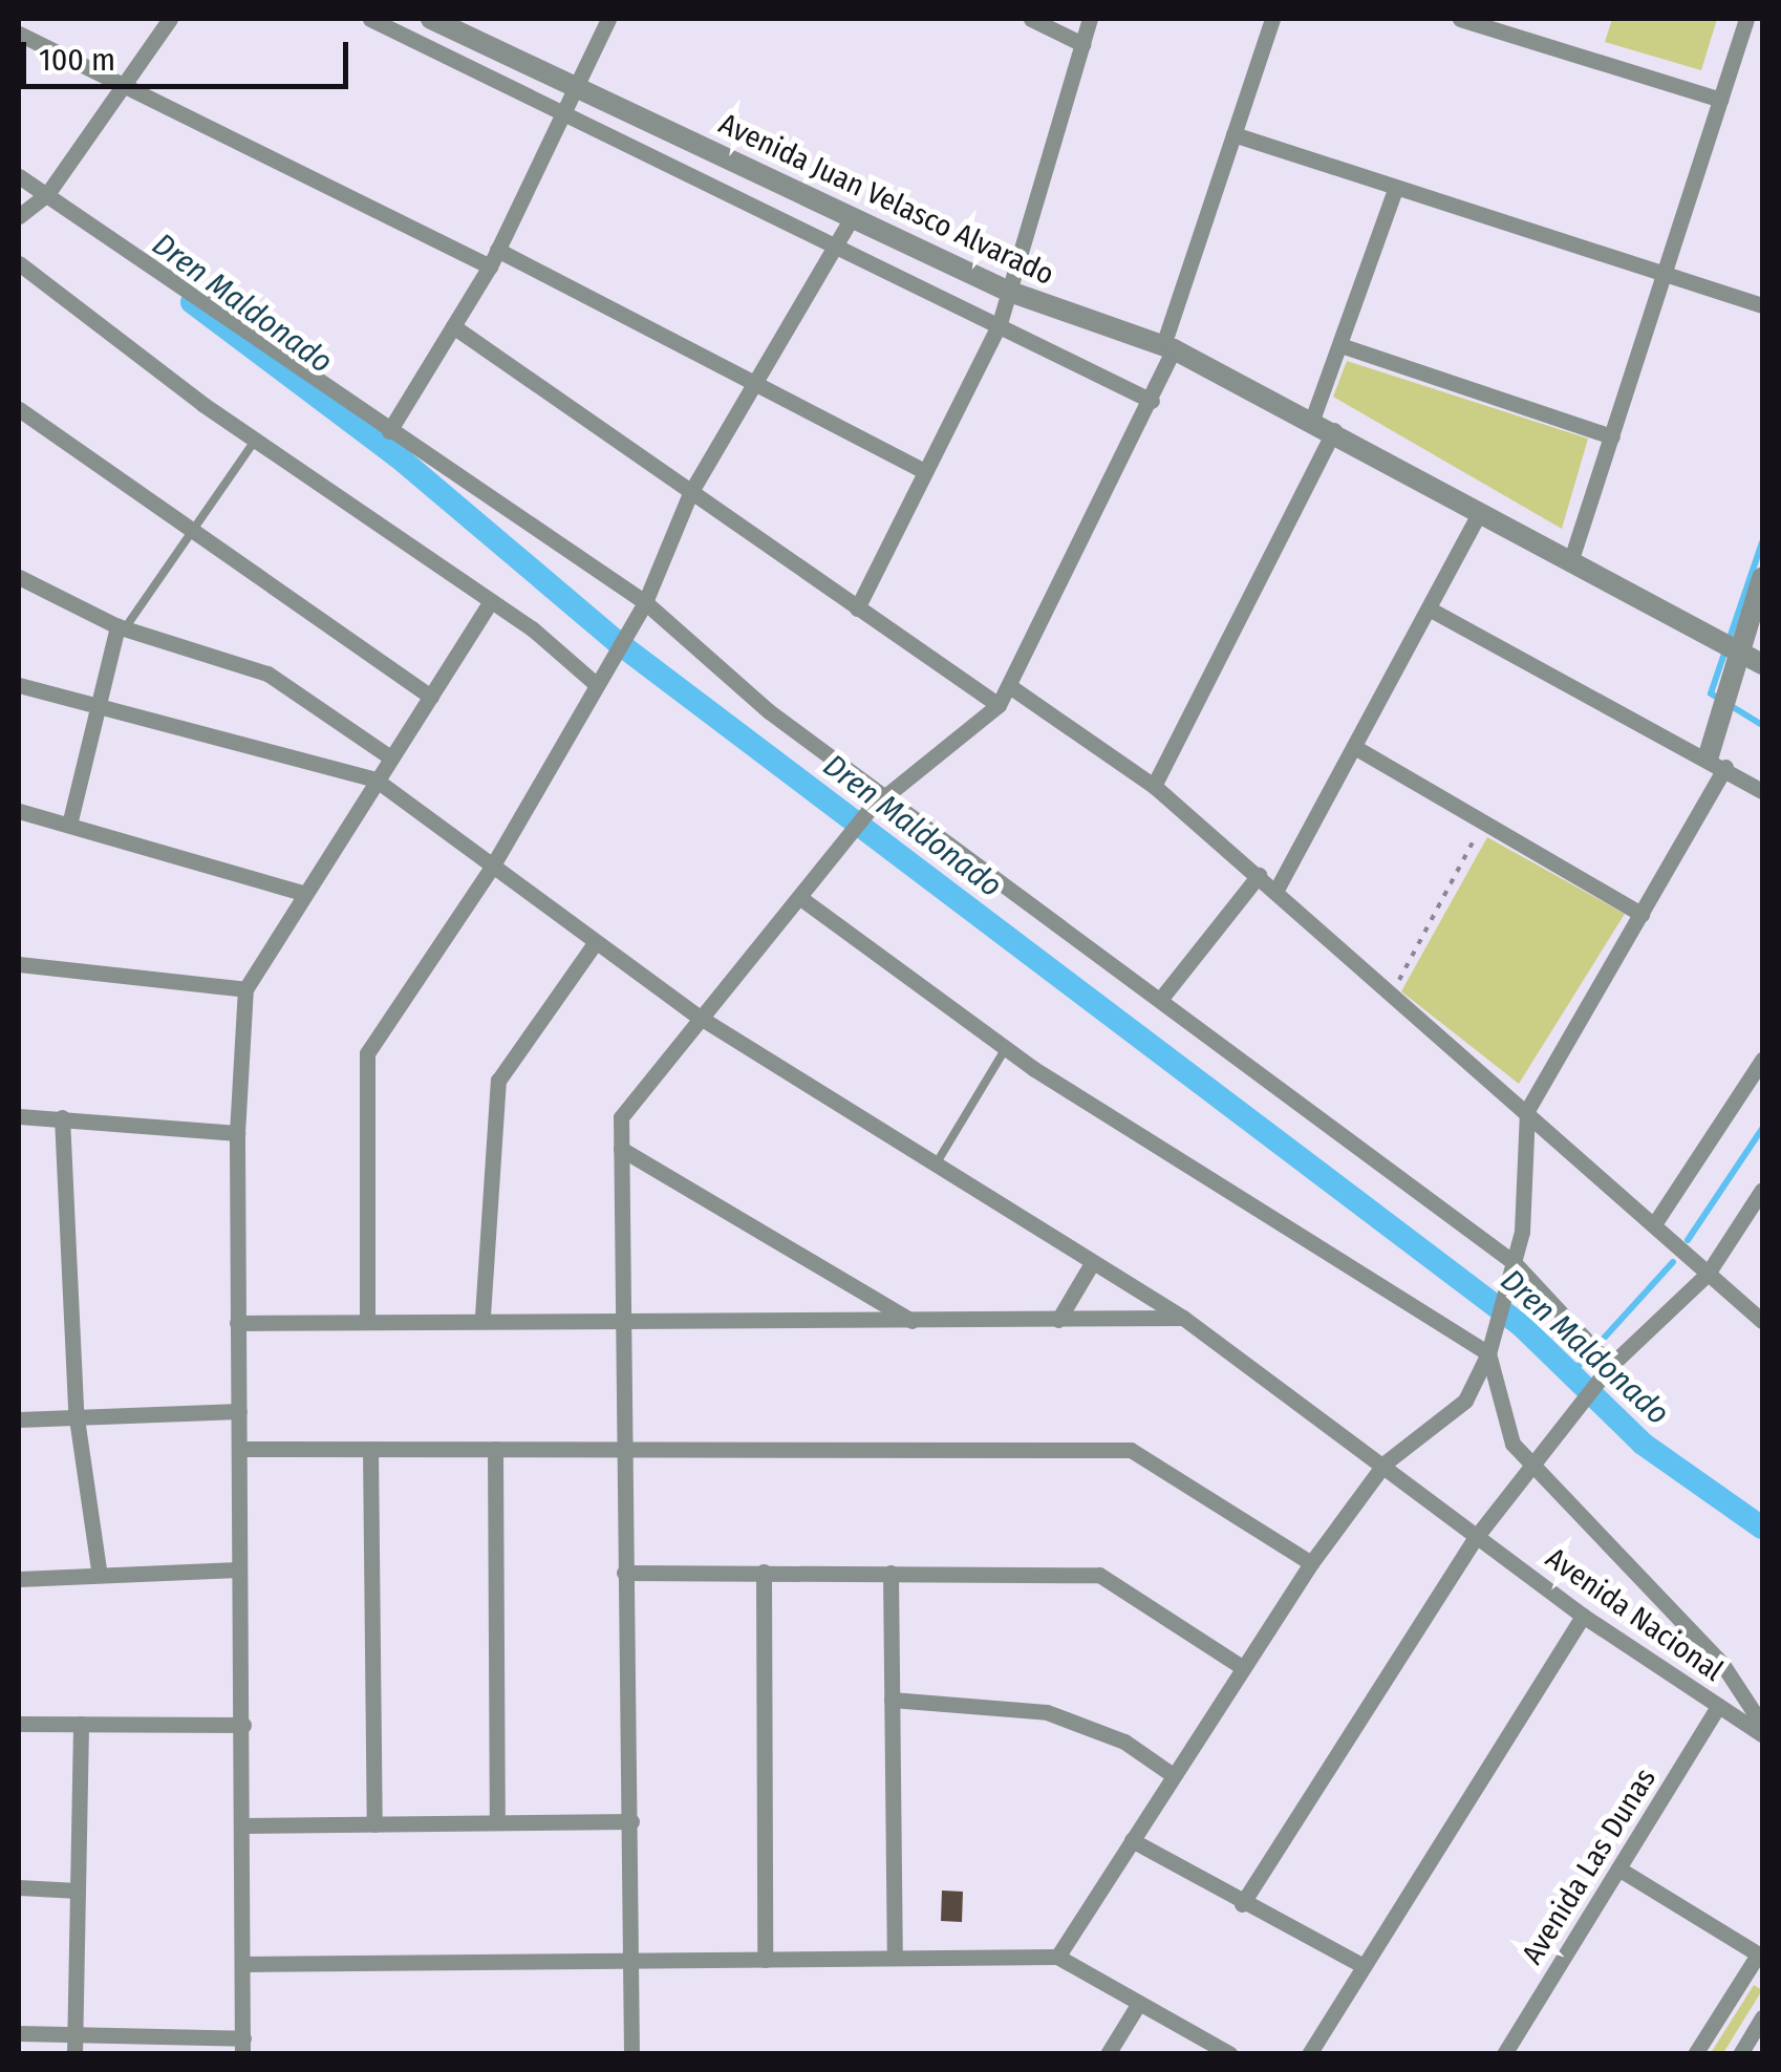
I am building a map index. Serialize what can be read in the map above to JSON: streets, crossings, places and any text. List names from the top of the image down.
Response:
{
  "streets": {
    "street": ["Avenida Juan Velasco Alvarado", "Avenida Nacional", "Avenida Las Dunas"]
  },
  "crossings": [
    ["Avenida Nacional", "Avenida Las Dunas"]
  ],
  "water": ["Dren Maldonado"],
  "scale_bar": "100 m"
}
